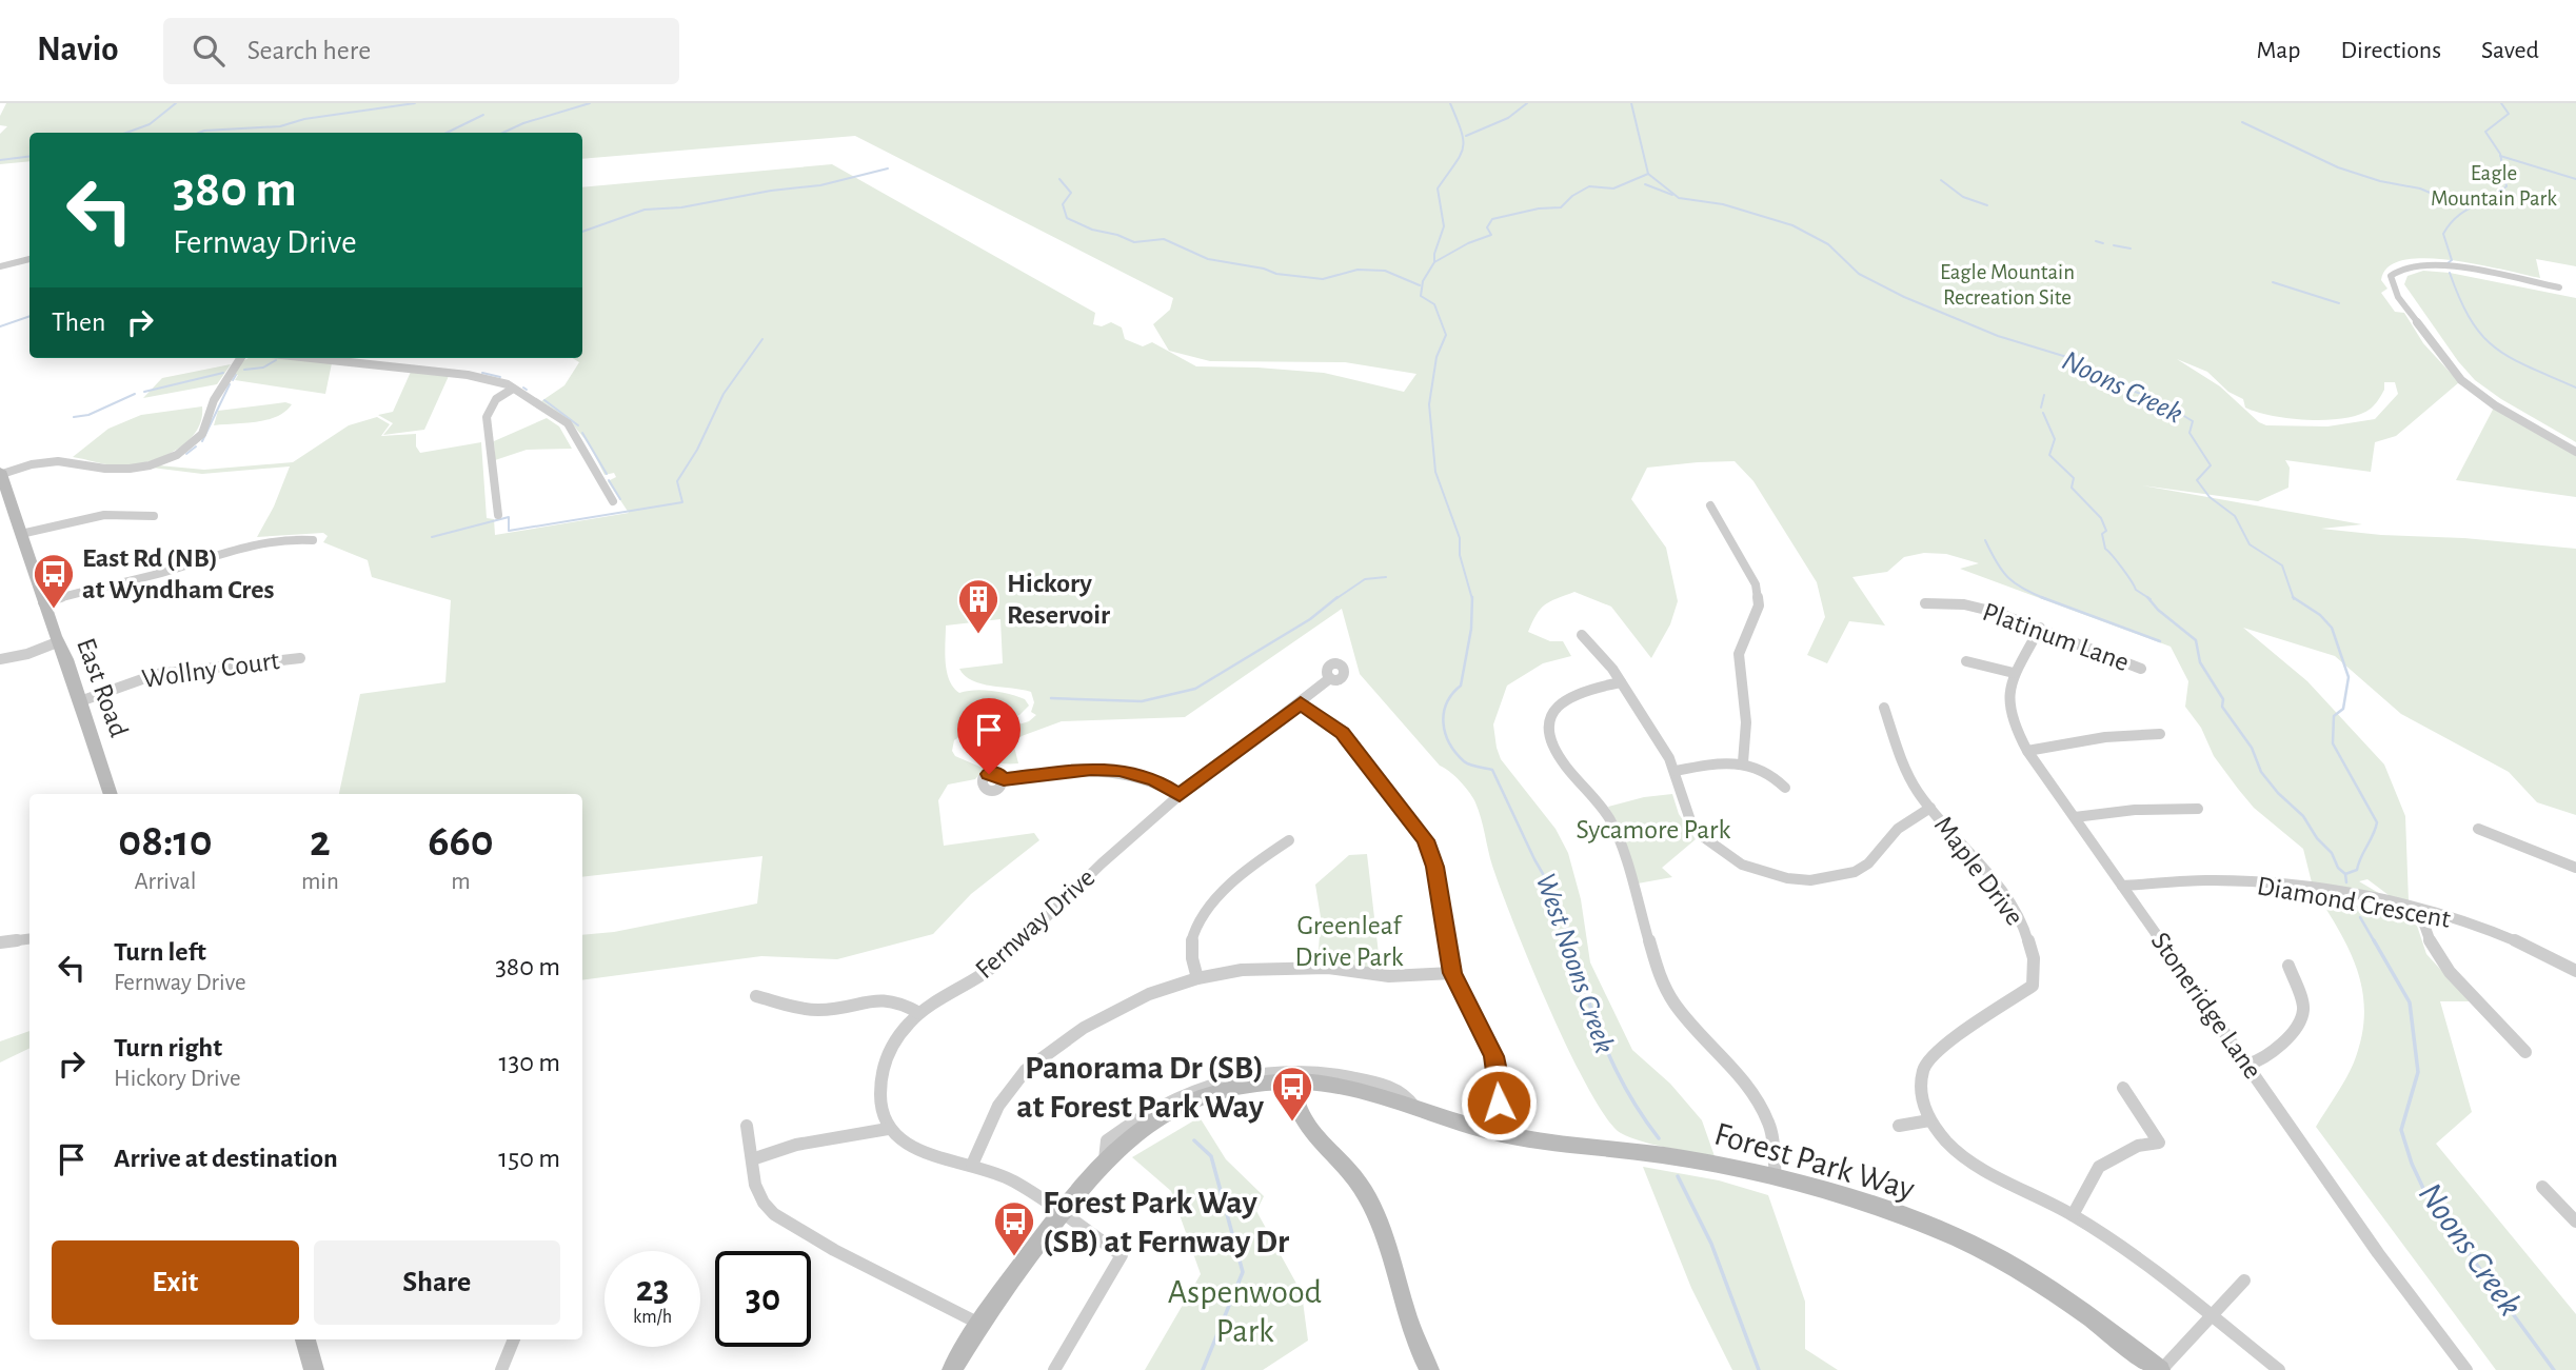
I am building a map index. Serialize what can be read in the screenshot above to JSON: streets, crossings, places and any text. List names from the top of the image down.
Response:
{
  "streets": {
    "street": [
      "Platinum Lane",
      "Wollny Court",
      "East Road",
      "Maple Drive",
      "Diamond Crescent",
      "Fernway Drive",
      "Stoneridge Lane",
      "Forest Park Way"
    ]
  },
  "crossings": [
    ["Platinum Lane", "Stoneridge Lane"],
    ["Wollny Court", "East Road"],
    ["Diamond Crescent", "Stoneridge Lane"]
  ],
  "water": ["Noons Creek", "West Noons Creek"],
  "parks": [
    "Eagle Mountain Park",
    "Eagle Mountain Recreation Site",
    "Sycamore Park",
    "Greenleaf Drive Park",
    "Aspenwood Park"
  ],
  "places": {
    "bus stop": ["East Rd (NB) at Wyndham Cres", "Panorama Dr (SB) at Forest Park Way", "Forest Park Way (SB) at Fernway Dr"],
    "building": ["Hickory Reservoir"]
  },
  "page": {
    "header": "Navio",
    "search": "Search here",
    "nav": ["Map", "Directions", "Saved"],
    "turn": ["380 m", "Fernway Drive"],
    "then": "Then",
    "eta": [
      "08:10",
      "Arrival",
      "2",
      "min",
      "660",
      "m"
    ],
    "list": [
      {
        "name": "Turn left",
        "note": "Fernway Drive",
        "value": "380 m"
      },
      {
        "name": "Turn right",
        "note": "Hickory Drive",
        "value": "130 m"
      },
      {
        "name": "Arrive at destination",
        "value": "150 m"
      }
    ],
    "buttons": ["Exit", "Share"],
    "speed": "23 km/h",
    "limit": "30"
  }
}
